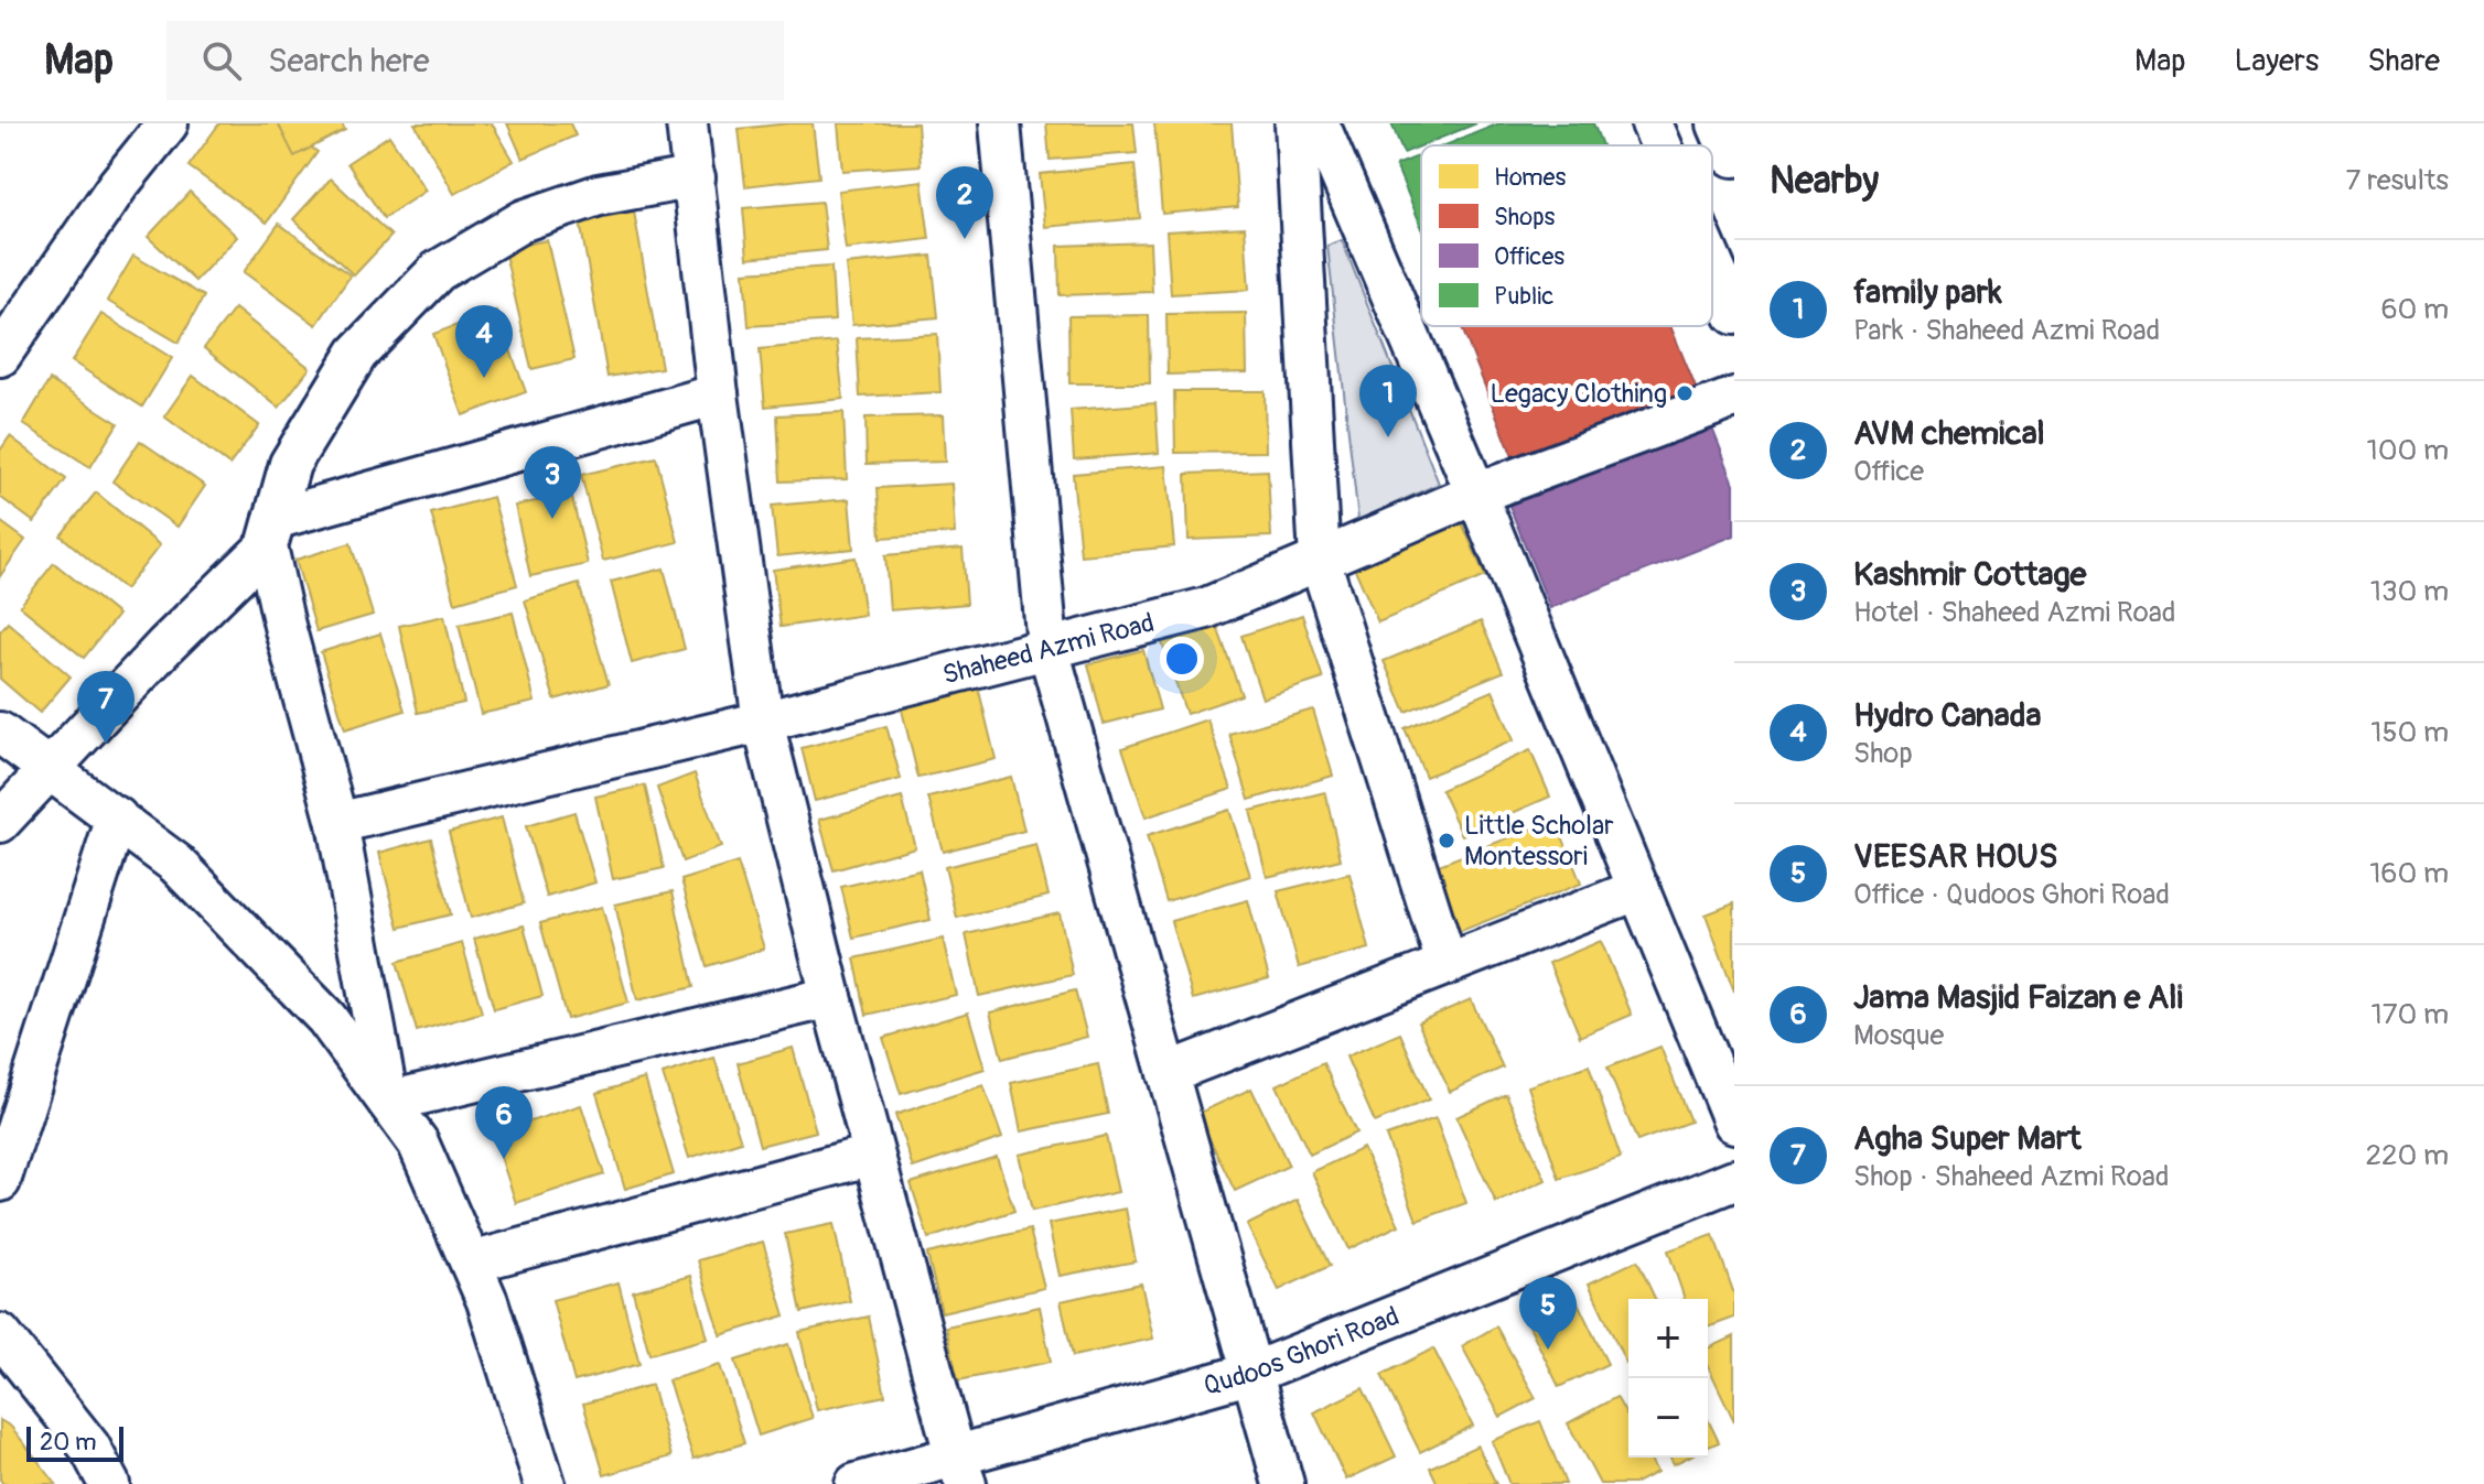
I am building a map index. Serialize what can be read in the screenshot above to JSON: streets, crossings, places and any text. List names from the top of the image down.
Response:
{
  "streets": {
    "street": ["Shaheed Azmi Road", "Qudoos Ghori Road"]
  },
  "places": ["Legacy Clothing", "Little Scholar Montessori"],
  "legend": [
    "Homes",
    "Shops",
    "Offices",
    "Public"
  ],
  "scale_bar": "20 m",
  "page": {
    "header": "Map",
    "search": "Search here",
    "nav": ["Map", "Layers", "Share"],
    "heading": ["Nearby", "7 results"],
    "pins": [
      "2",
      "4",
      "1",
      "3",
      "7",
      "6",
      "5"
    ],
    "list": [
      {
        "mark": "1",
        "name": "family park",
        "note": "Park · Shaheed Azmi Road",
        "value": "60 m"
      },
      {
        "mark": "2",
        "name": "AVM chemical",
        "note": "Office",
        "value": "100 m"
      },
      {
        "mark": "3",
        "name": "Kashmir Cottage",
        "note": "Hotel · Shaheed Azmi Road",
        "value": "130 m"
      },
      {
        "mark": "4",
        "name": "Hydro Canada",
        "note": "Shop",
        "value": "150 m"
      },
      {
        "mark": "5",
        "name": "VEESAR HOUS",
        "note": "Office · Qudoos Ghori Road",
        "value": "160 m"
      },
      {
        "mark": "6",
        "name": "Jama Masjid Faizan e Ali",
        "note": "Mosque",
        "value": "170 m"
      },
      {
        "mark": "7",
        "name": "Agha Super Mart",
        "note": "Shop · Shaheed Azmi Road",
        "value": "220 m"
      }
    ],
    "map_buttons": ["+", "−"],
    "scale": "20 m"
  }
}
